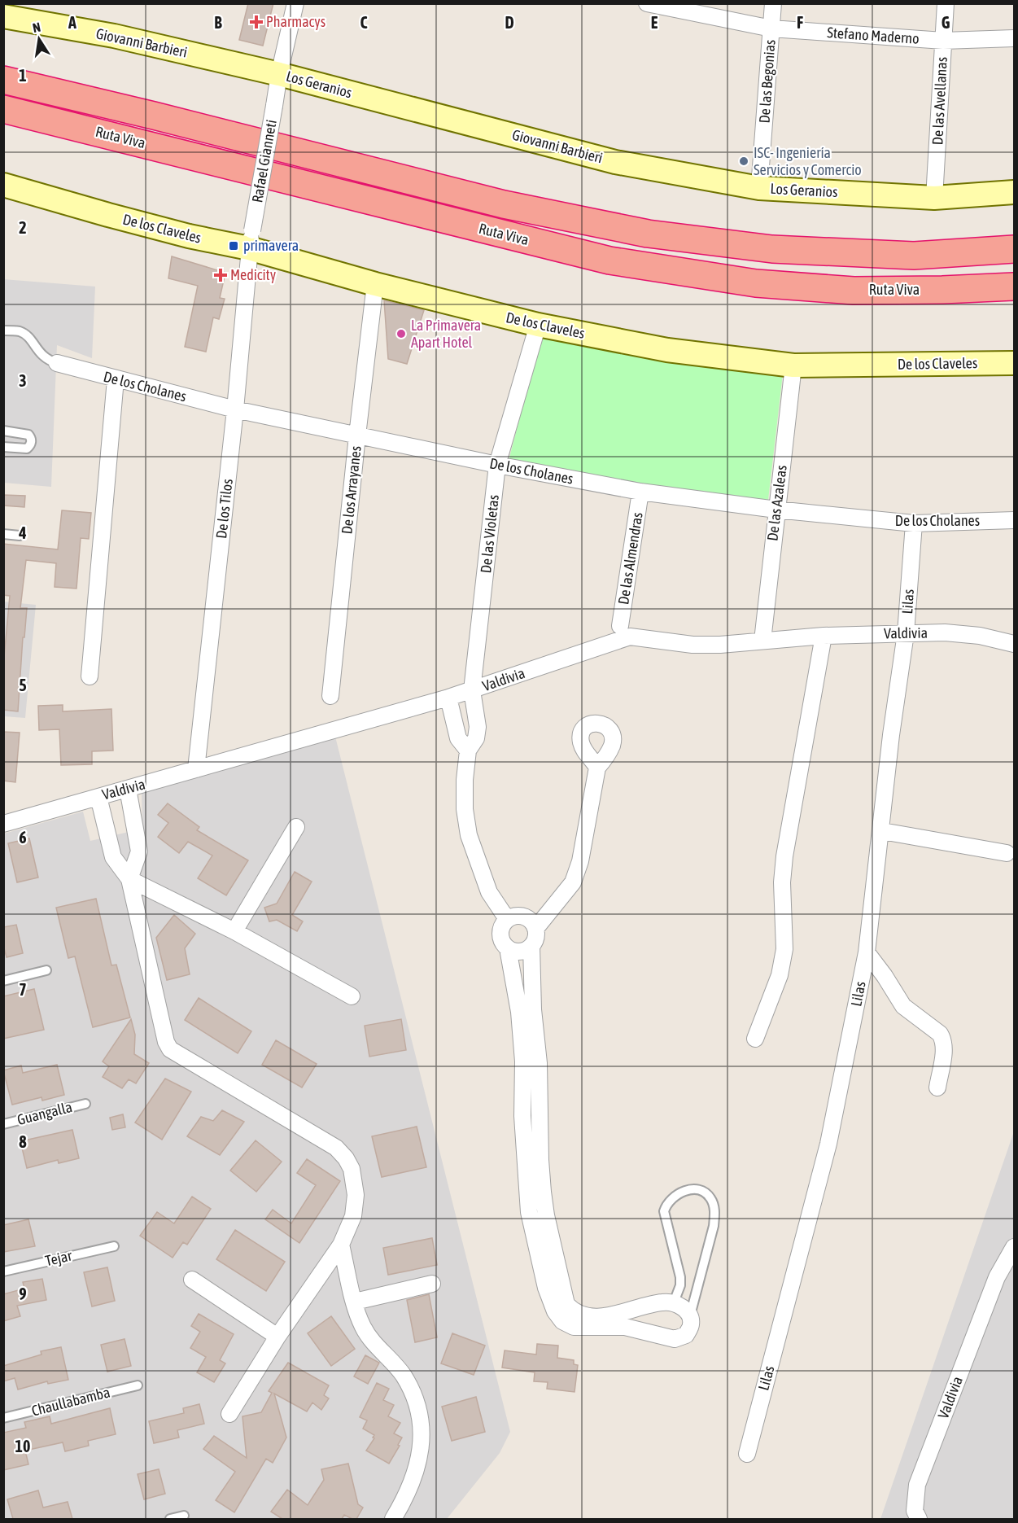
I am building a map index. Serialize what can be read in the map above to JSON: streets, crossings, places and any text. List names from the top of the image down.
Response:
{
  "streets": {
    "highway": ["Ruta Viva"],
    "main road": ["Giovanni Barbieri", "Los Geranios", "De los Claveles"],
    "street": [
      "Stefano Maderno",
      "De las Begonias",
      "De las Avellanas",
      "Rafael Gianneti",
      "De los Cholanes",
      "De los Arrayanes",
      "De las Azaleas",
      "De los Tilos",
      "De las Violetas",
      "De las Almendras",
      "Lilas",
      "Valdivia"
    ],
    "lane": ["Guangalla", "Tejar", "Chaullabamba"]
  },
  "crossings": [
    ["Stefano Maderno", "De las Begonias"],
    ["Stefano Maderno", "De las Avellanas"],
    ["Giovanni Barbieri", "De las Begonias"],
    ["Giovanni Barbieri", "Los Geranios"],
    ["Giovanni Barbieri", "Rafael Gianneti"],
    ["De las Begonias", "Los Geranios"],
    ["Los Geranios", "De las Avellanas"],
    ["Los Geranios", "Rafael Gianneti"],
    ["Rafael Gianneti", "De los Claveles"],
    ["Rafael Gianneti", "De los Tilos"],
    ["De los Claveles", "De los Arrayanes"],
    ["De los Claveles", "De las Azaleas"],
    ["De los Claveles", "De los Tilos"],
    ["De los Claveles", "De las Violetas"],
    ["De los Cholanes", "De los Arrayanes"],
    ["De los Cholanes", "De las Azaleas"],
    ["De los Cholanes", "De los Tilos"],
    ["De los Cholanes", "De las Violetas"],
    ["De los Cholanes", "De las Almendras"],
    ["De los Cholanes", "Lilas"],
    ["De las Azaleas", "Valdivia"],
    ["De los Tilos", "Valdivia"],
    ["De las Violetas", "Valdivia"],
    ["Lilas", "Valdivia"]
  ],
  "places": {
    "health": ["Pharmacys", "Medicity"],
    "other": ["ISC- Ingeniería Servicios y Comercio", "La Primavera Apart Hotel"],
    "transit": ["primavera"]
  },
  "north": "top",
  "grid": {
    "columns": [
      "A",
      "B",
      "C",
      "D",
      "E",
      "F",
      "G"
    ],
    "rows": [
      "1",
      "2",
      "3",
      "4",
      "5",
      "6",
      "7",
      "8",
      "9",
      "10"
    ]
  }
}
